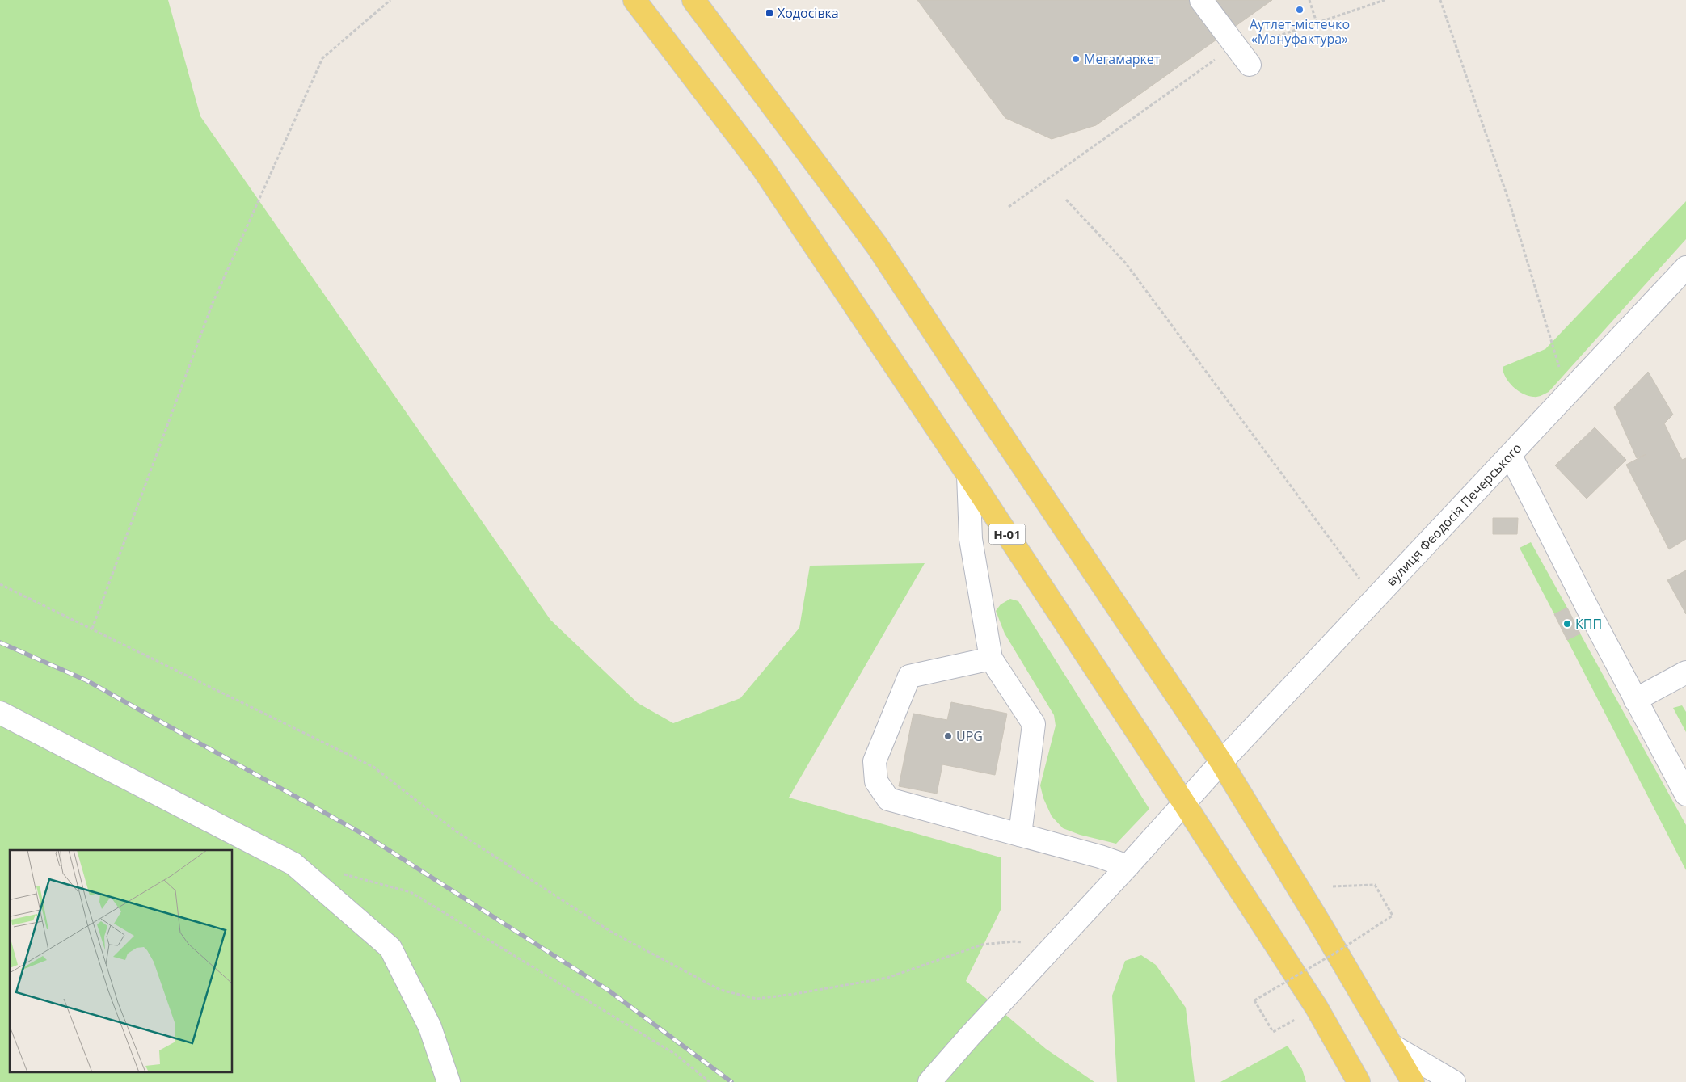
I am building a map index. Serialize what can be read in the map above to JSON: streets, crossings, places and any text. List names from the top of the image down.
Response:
{
  "streets": {
    "main road": ["Н-01"],
    "street": ["вулиця Феодосія Печерського"]
  },
  "crossings": [
    ["вулиця Феодосія Печерського", "Н-01"]
  ],
  "places": {
    "other": [
      "Аутлет-містечко «Мануфактура»",
      "Мегамаркет",
      "КПП",
      "UPG"
    ],
    "transit": ["Ходосівка"]
  }
}
